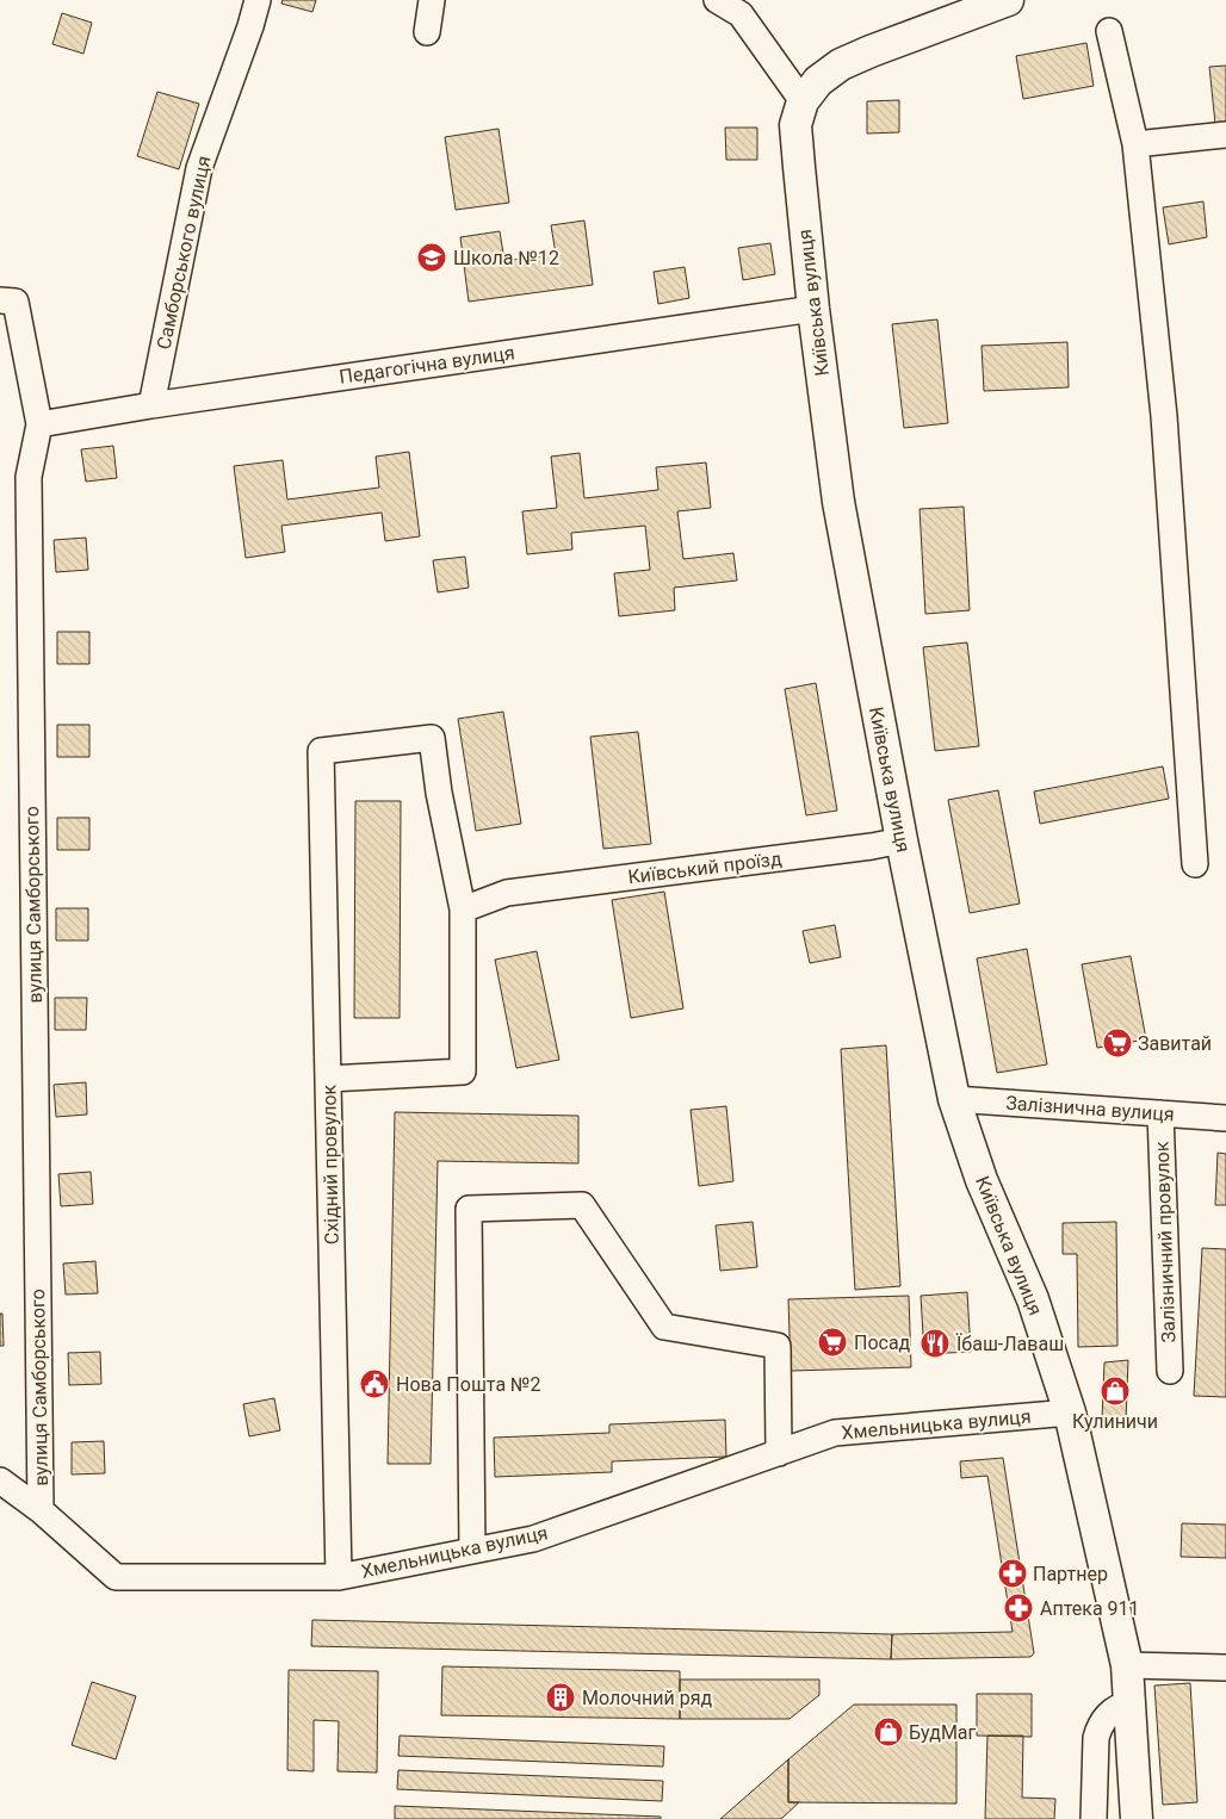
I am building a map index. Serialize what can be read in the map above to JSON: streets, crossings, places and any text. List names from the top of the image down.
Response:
{
  "streets": {
    "main road": ["Київська вулиця"],
    "street": [
      "Самборського вулиця",
      "Педагогічна вулиця",
      "Київський проїзд",
      "вулиця Самборського",
      "Залізнична вулиця",
      "Східний провулок",
      "Залізничний провулок",
      "Хмельницька вулиця"
    ]
  },
  "crossings": [
    ["Самборського вулиця", "Педагогічна вулиця"],
    ["Київська вулиця", "Педагогічна вулиця"],
    ["Київська вулиця", "Київський проїзд"],
    ["Київська вулиця", "Залізнична вулиця"],
    ["Київська вулиця", "Хмельницька вулиця"],
    ["Педагогічна вулиця", "вулиця Самборського"],
    ["Київський проїзд", "Східний провулок"],
    ["вулиця Самборського", "Хмельницька вулиця"],
    ["Залізнична вулиця", "Залізничний провулок"],
    ["Східний провулок", "Хмельницька вулиця"]
  ],
  "places": {
    "school or university": ["Школа №12"],
    "supermarket": ["Завитай", "Посад"],
    "restaurant": ["Їбаш-Лаваш"],
    "public building": ["Нова Пошта №2"],
    "shop": ["Кулиничи", "БудМаг"],
    "pharmacy": ["Партнер", "Аптека 911"],
    "building": ["Молочний ряд"]
  }
}
